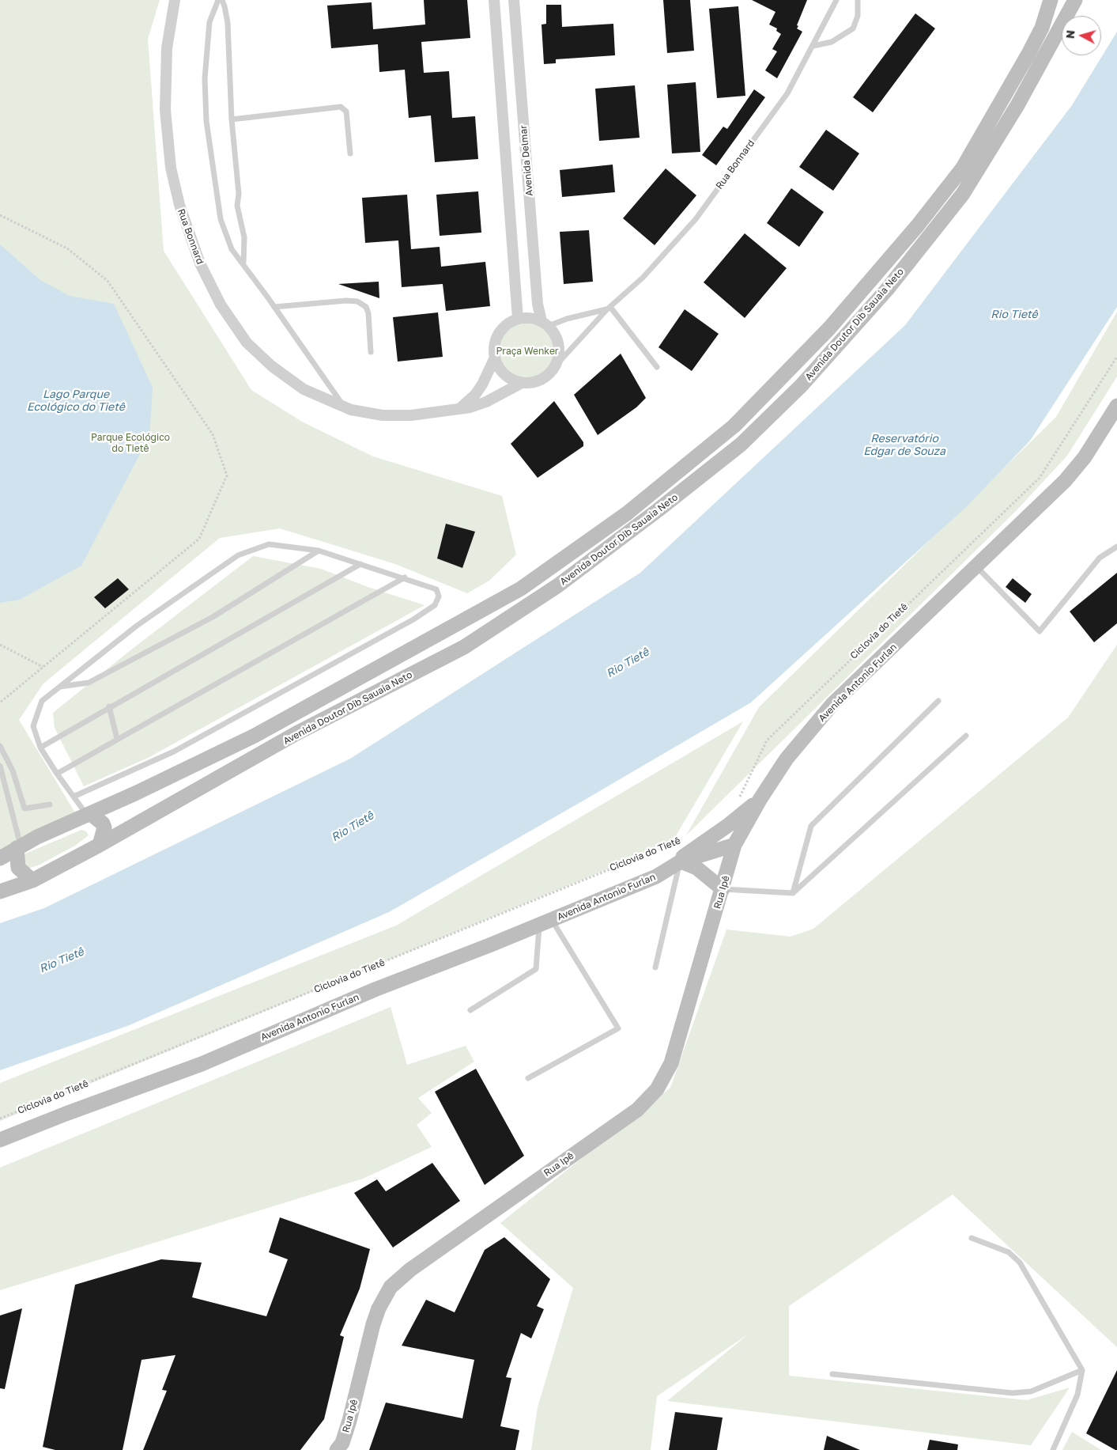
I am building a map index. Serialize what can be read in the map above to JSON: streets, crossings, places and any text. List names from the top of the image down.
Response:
{
  "streets": {
    "main road": ["Avenida Doutor Dib Sauaia Neto", "Avenida Antonio Furlan", "Rua Ipê"],
    "street": ["Avenida Delmar", "Rua Bonnard"],
    "path": ["Ciclovia do Tietê"]
  },
  "crossings": [
    ["Avenida Delmar", "Rua Bonnard"],
    ["Avenida Antonio Furlan", "Rua Ipê"]
  ],
  "water": ["Rio Tietê", "Lago Parque Ecológico do Tietê", "Reservatório Edgar de Souza"],
  "parks": ["Praça Wenker", "Parque Ecológico do Tietê"],
  "north": "left"
}
